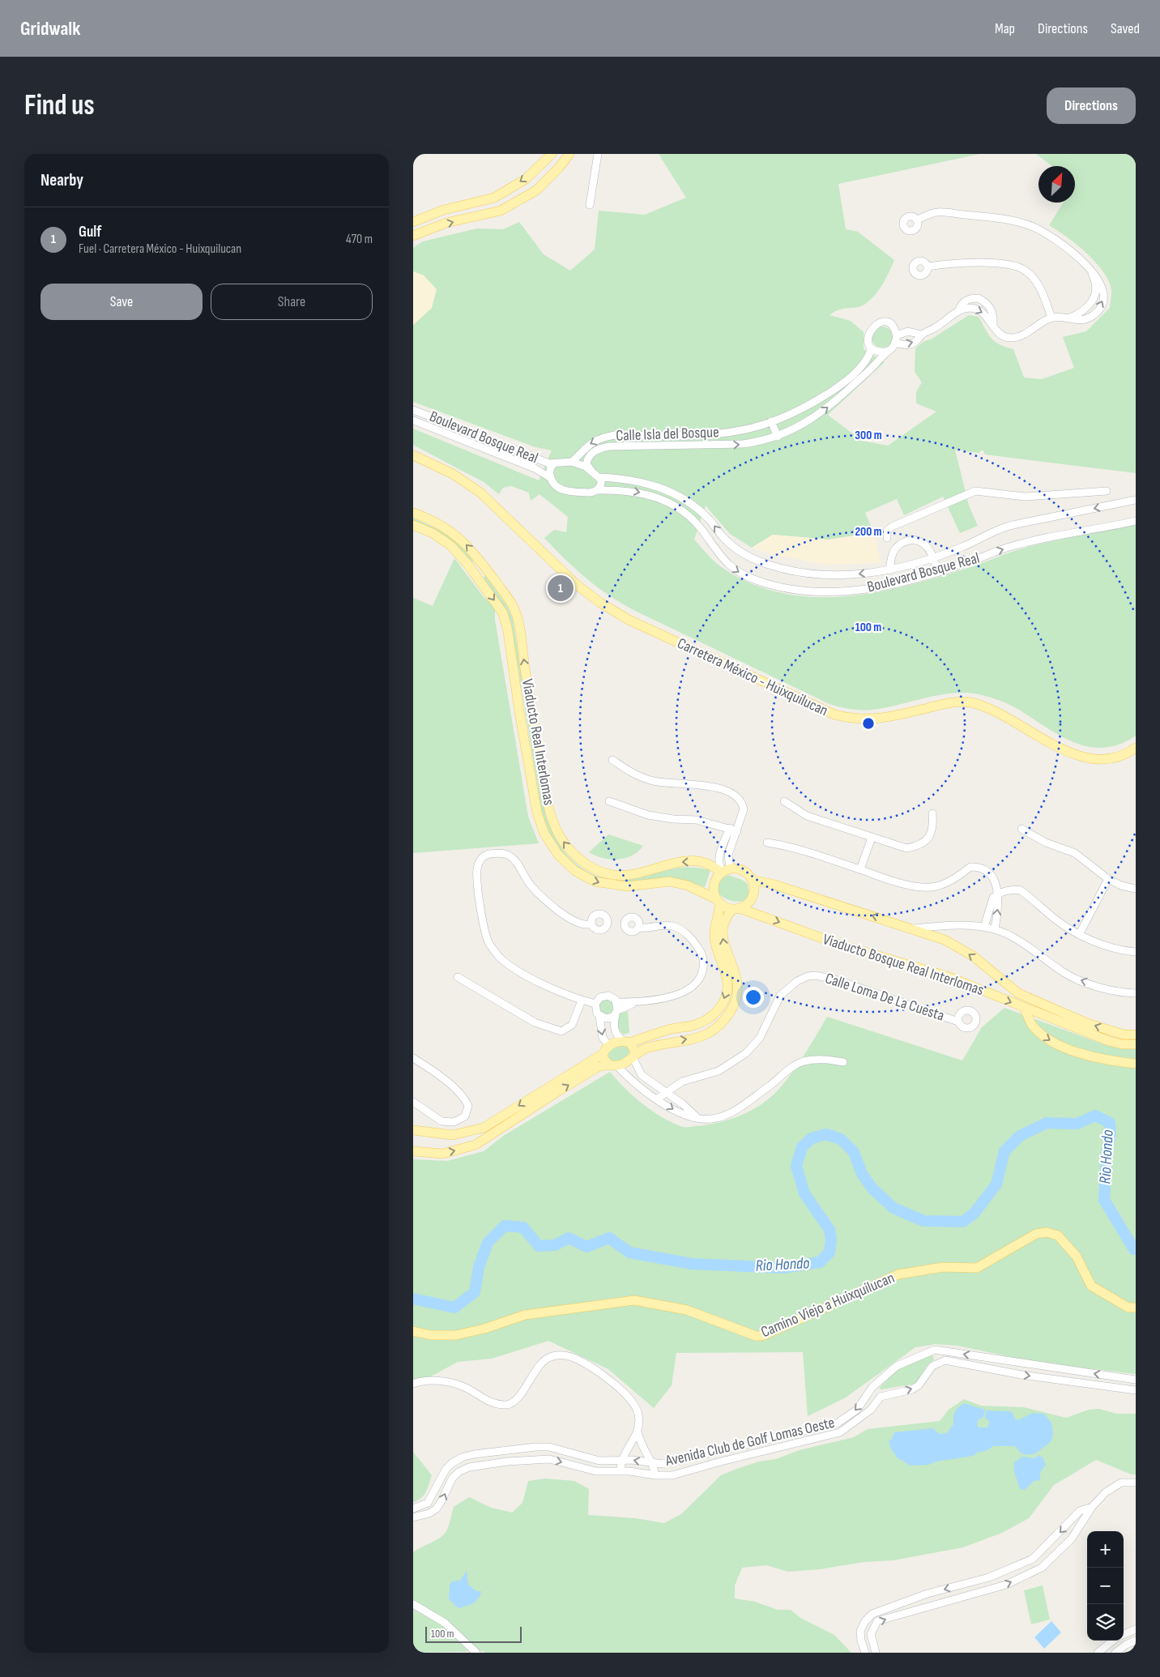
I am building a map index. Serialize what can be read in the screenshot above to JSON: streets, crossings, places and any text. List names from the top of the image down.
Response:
{
  "streets": {
    "main road": [
      "Carretera México - Huixquilucan",
      "Viaducto Real Interlomas",
      "Viaducto Bosque Real Interlomas",
      "Camino Viejo a Huixquilucan"
    ],
    "street": [
      "Calle Isla del Bosque",
      "Boulevard Bosque Real",
      "Calle Loma De La Cuesta",
      "Avenida Club de Golf Lomas Oeste"
    ]
  },
  "crossings": [
    ["Viaducto Real Interlomas", "Viaducto Bosque Real Interlomas"]
  ],
  "water": ["Rio Hondo"],
  "scale_bar": "100 m",
  "north": "top right",
  "page": {
    "header": "Gridwalk",
    "nav": ["Map", "Directions", "Saved"],
    "buttons": [
      "Directions",
      ["Save", "Share"]
    ],
    "title": "Find us",
    "heading": "Nearby",
    "list": [
      {
        "mark": "1",
        "name": "Gulf",
        "note": "Fuel · Carretera México - Huixquilucan",
        "value": "470 m"
      }
    ],
    "pins": "1",
    "map_buttons": ["+", "−"],
    "scale": "100 m"
  },
  "rings": ["300 m", "200 m", "100 m"]
}
